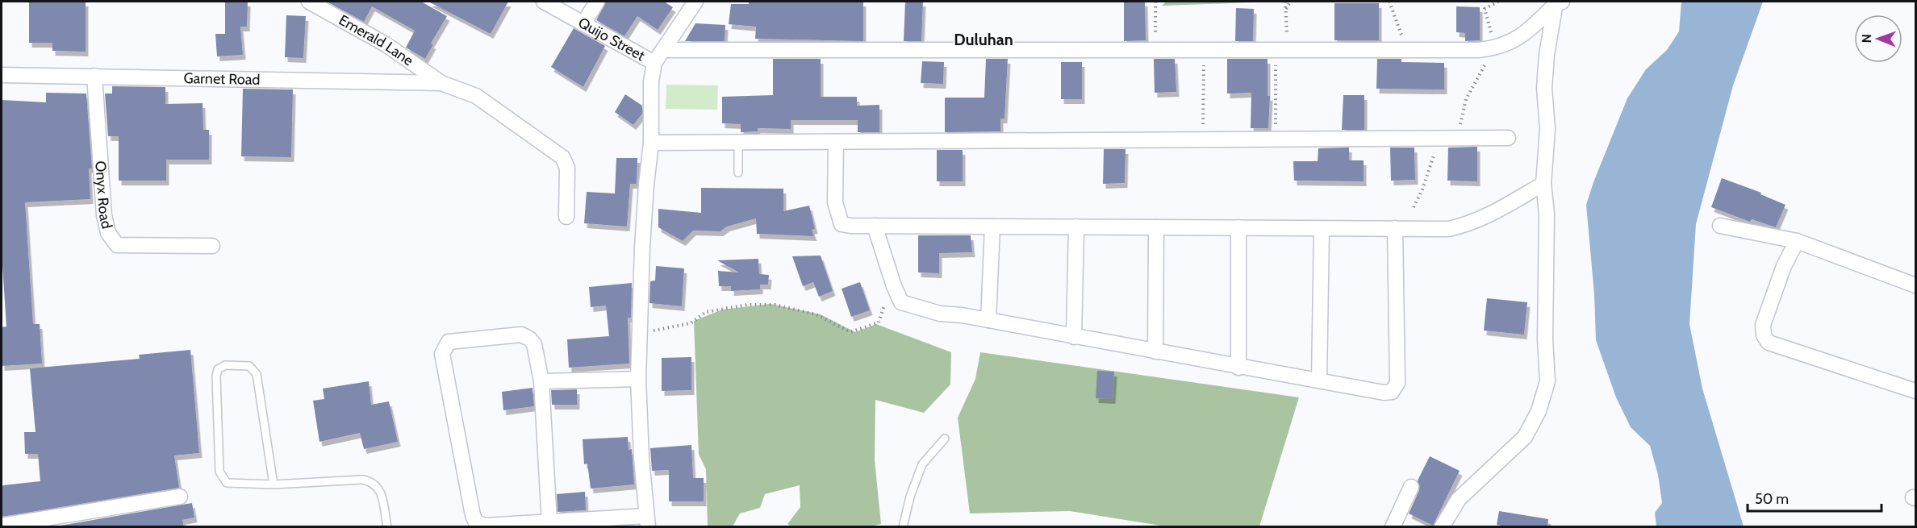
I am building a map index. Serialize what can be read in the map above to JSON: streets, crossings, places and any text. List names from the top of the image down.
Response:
{
  "streets": {
    "street": [
      "Quijo Street",
      "Emerald Lane",
      "Garnet Road",
      "Onyx Road"
    ]
  },
  "crossings": [
    ["Emerald Lane", "Garnet Road"],
    ["Garnet Road", "Onyx Road"]
  ],
  "districts": ["Duluhan"],
  "scale_bar": "50 m",
  "north": "left"
}
